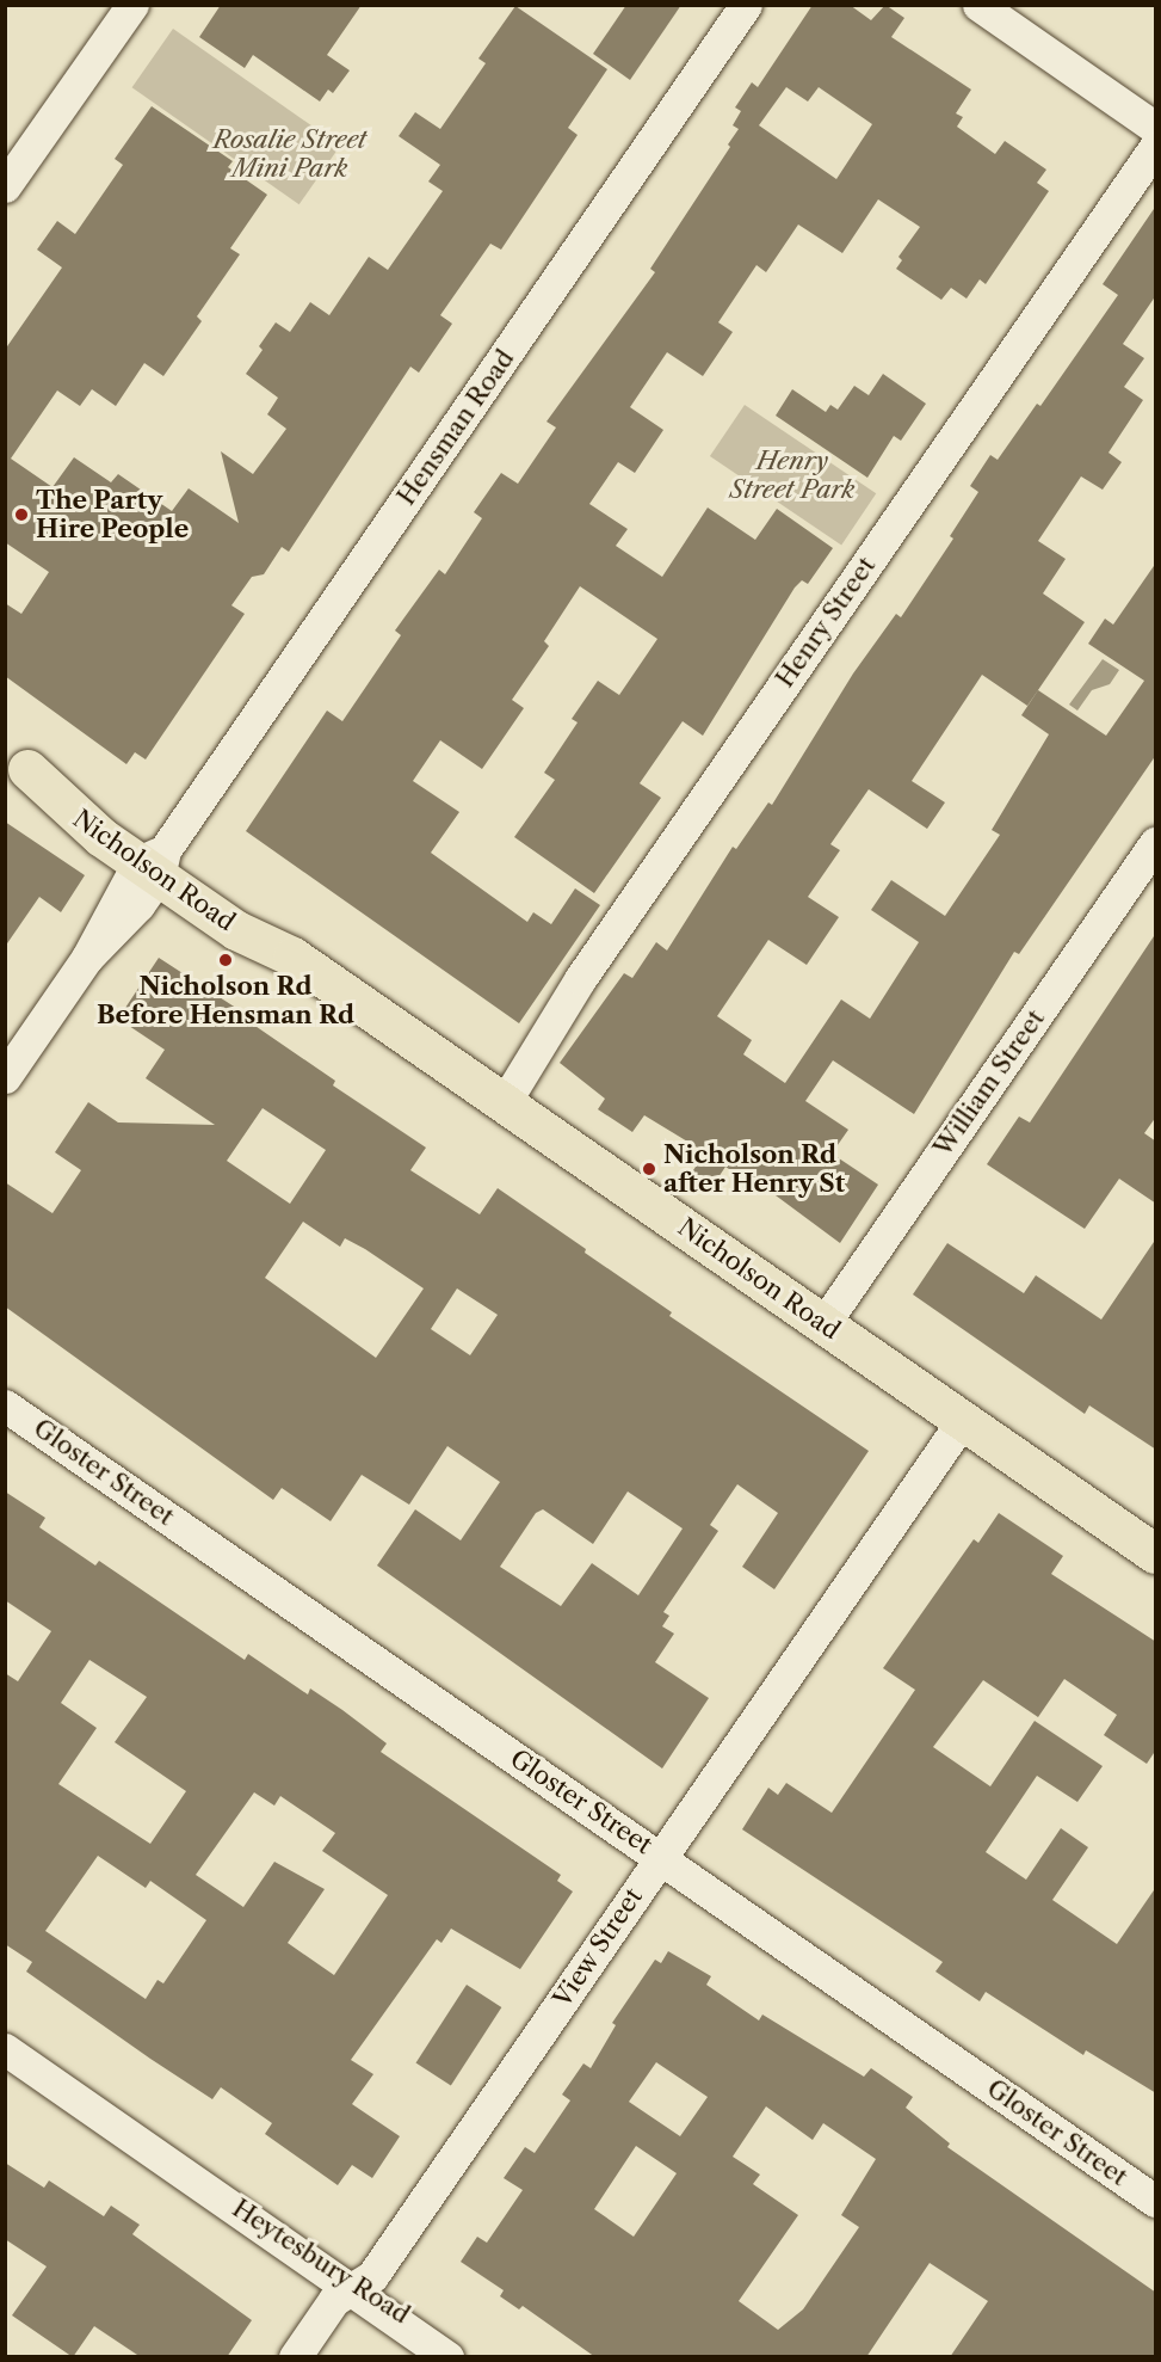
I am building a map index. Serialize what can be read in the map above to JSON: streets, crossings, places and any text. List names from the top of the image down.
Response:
{
  "streets": {
    "main road": ["Nicholson Road"],
    "street": [
      "Hensman Road",
      "Henry Street",
      "William Street",
      "Gloster Street",
      "View Street",
      "Heytesbury Road"
    ]
  },
  "crossings": [
    ["Hensman Road", "Nicholson Road"],
    ["Henry Street", "Nicholson Road"],
    ["Nicholson Road", "William Street"],
    ["Nicholson Road", "View Street"],
    ["Gloster Street", "View Street"],
    ["View Street", "Heytesbury Road"]
  ],
  "parks": ["Rosalie Street Mini Park", "Henry Street Park"],
  "places": ["The Party Hire People", "Nicholson Rd Before Hensman Rd", "Nicholson Rd after Henry St"]
}
